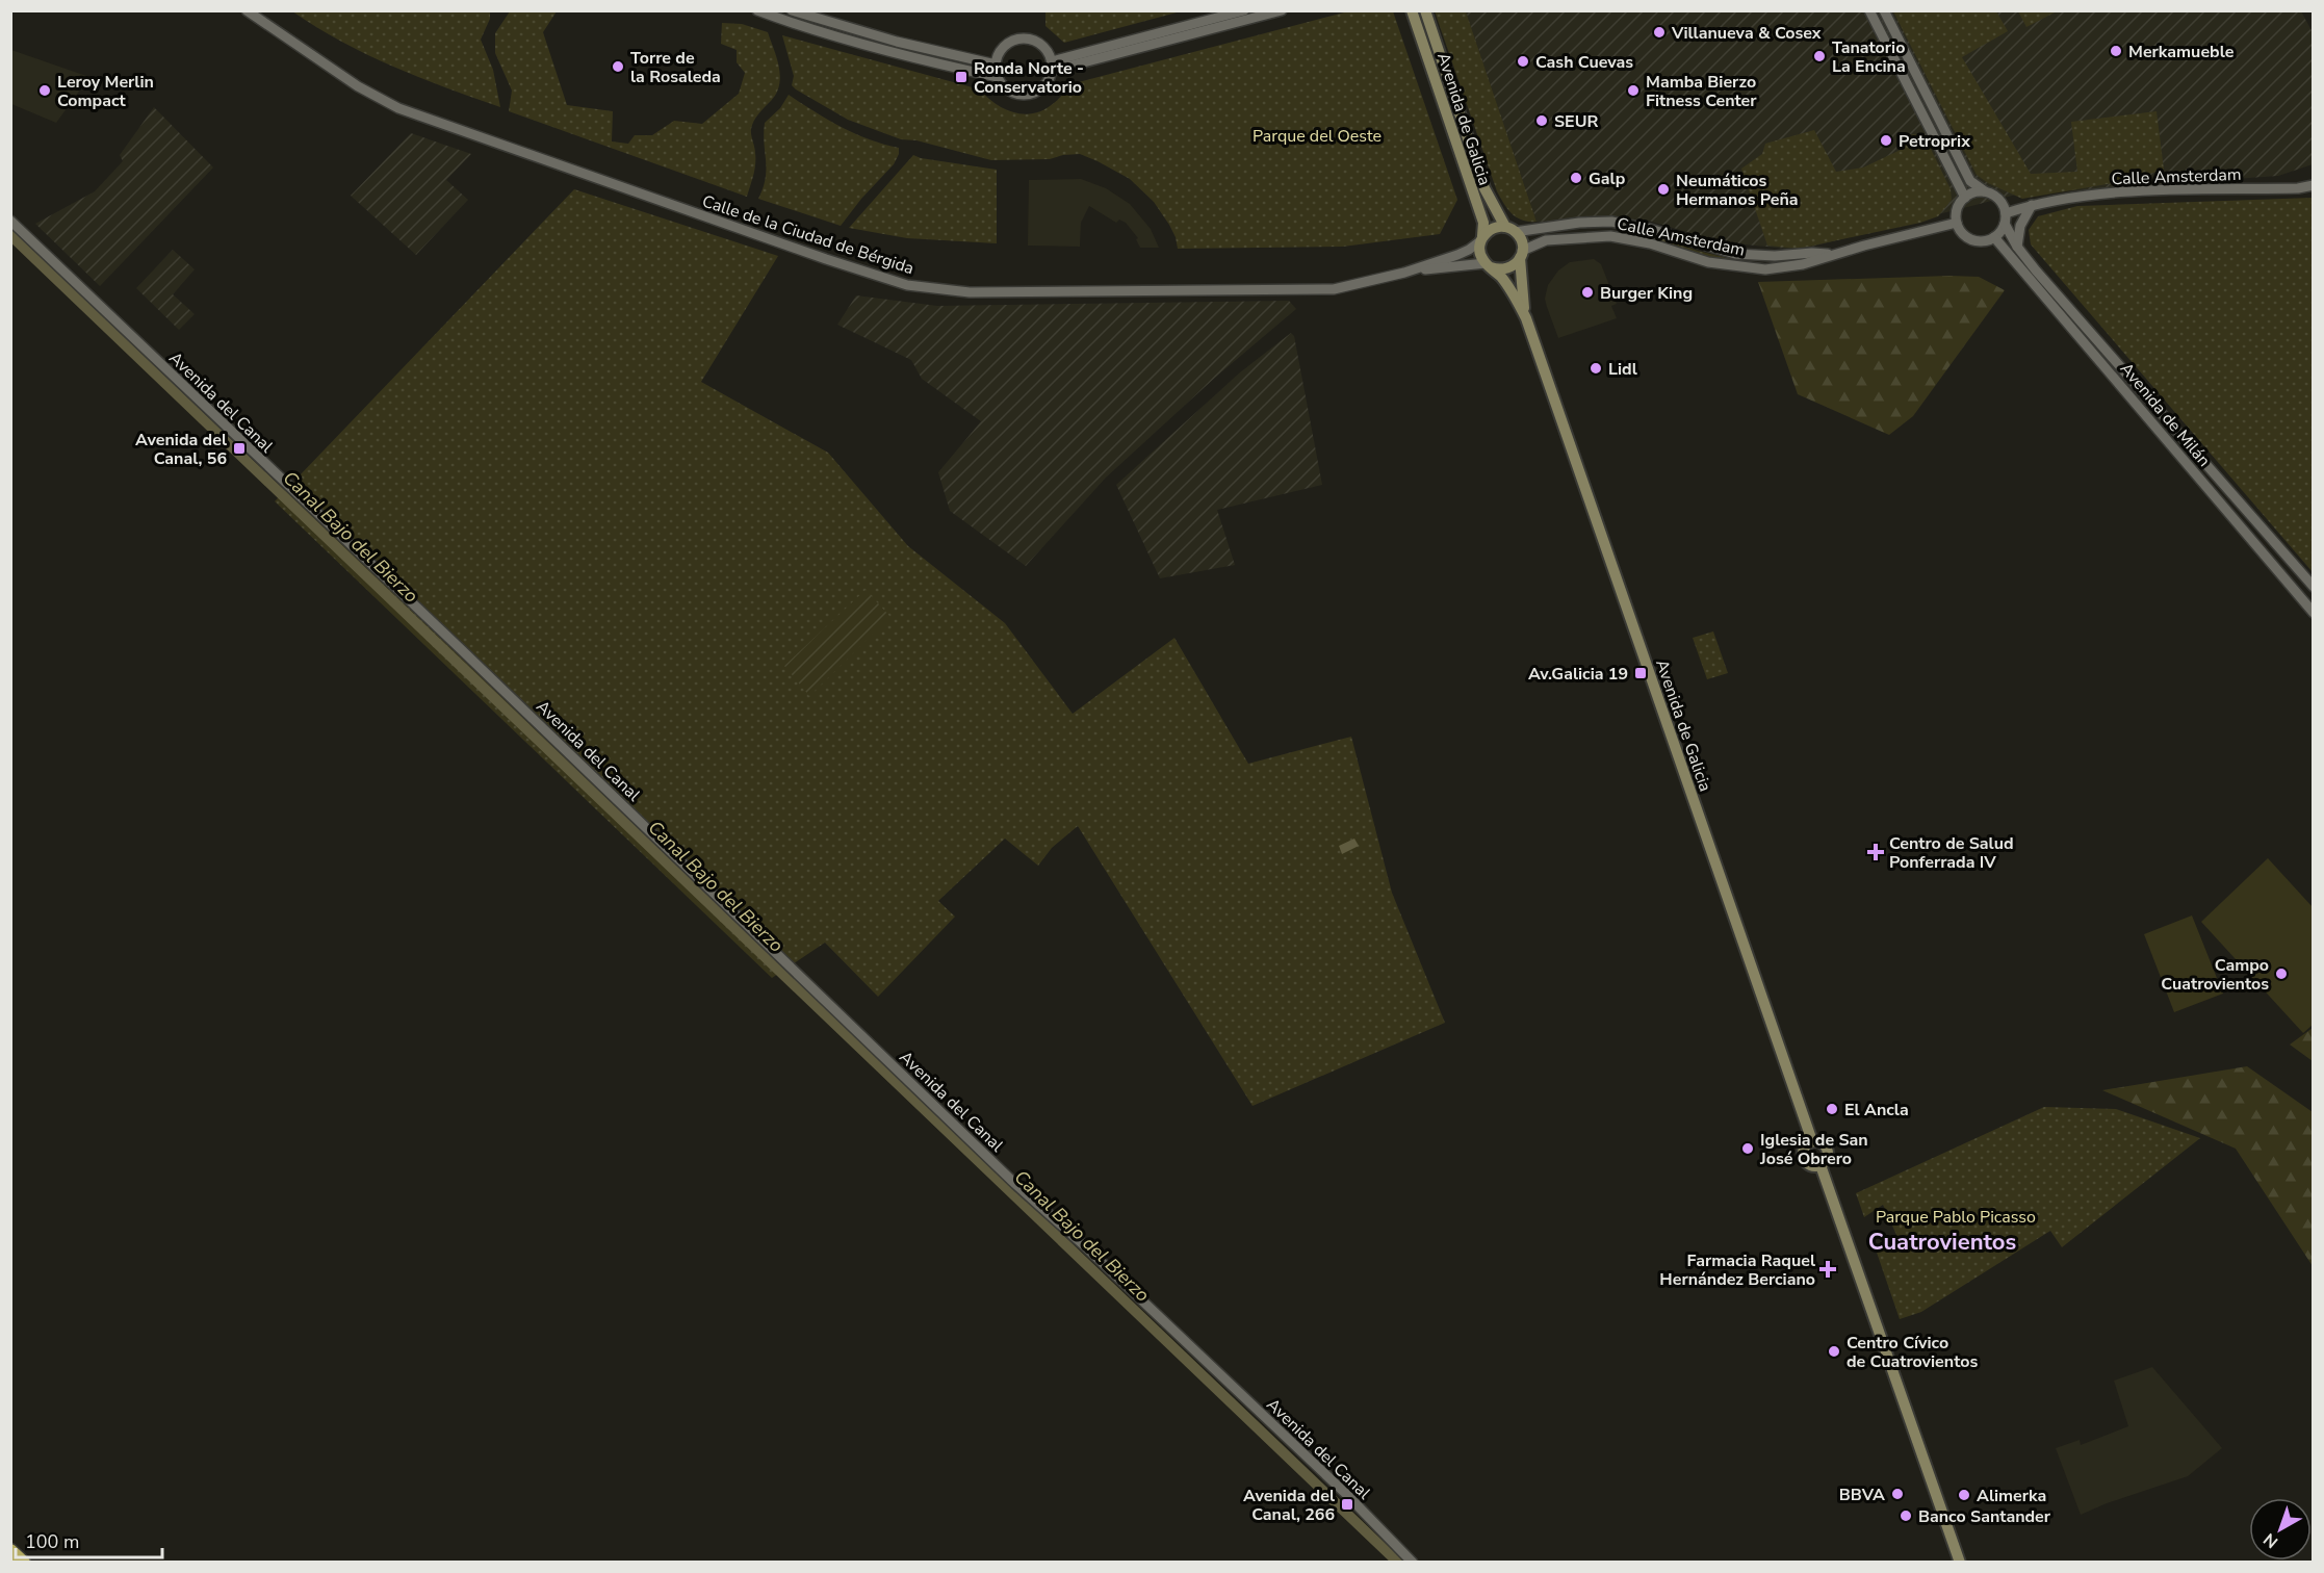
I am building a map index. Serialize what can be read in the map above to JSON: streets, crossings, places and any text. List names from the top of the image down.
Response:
{
  "streets": {
    "main road": ["Avenida de Galicia"],
    "street": [
      "Calle Amsterdam",
      "Calle de la Ciudad de Bérgida",
      "Avenida del Canal",
      "Avenida de Milán"
    ]
  },
  "crossings": [
    ["Avenida de Galicia", "Calle Amsterdam"],
    ["Avenida de Galicia", "Calle de la Ciudad de Bérgida"],
    ["Calle Amsterdam", "Calle de la Ciudad de Bérgida"],
    ["Calle Amsterdam", "Avenida de Milán"]
  ],
  "districts": ["Cuatrovientos"],
  "water": ["Canal Bajo del Bierzo"],
  "parks": ["Parque del Oeste", "Parque Pablo Picasso"],
  "places": {
    "other": [
      "Villanueva & Cosex",
      "Merkamueble",
      "Tanatorio La Encina",
      "Cash Cuevas",
      "Torre de la Rosaleda",
      "Leroy Merlin Compact",
      "Mamba Bierzo Fitness Center",
      "SEUR",
      "Petroprix",
      "Galp",
      "Neumáticos Hermanos Peña",
      "Burger King",
      "Lidl",
      "Campo Cuatrovientos",
      "El Ancla",
      "Iglesia de San José Obrero",
      "Centro Cívico de Cuatrovientos",
      "BBVA",
      "Alimerka",
      "Banco Santander"
    ],
    "transit": [
      "Ronda Norte - Conservatorio",
      "Avenida del Canal, 56",
      "Av.Galicia 19",
      "Avenida del Canal, 266"
    ],
    "health": ["Centro de Salud Ponferrada IV", "Farmacia Raquel Hernández Berciano"]
  },
  "scale_bar": "100 m",
  "north": "bottom left"
}
